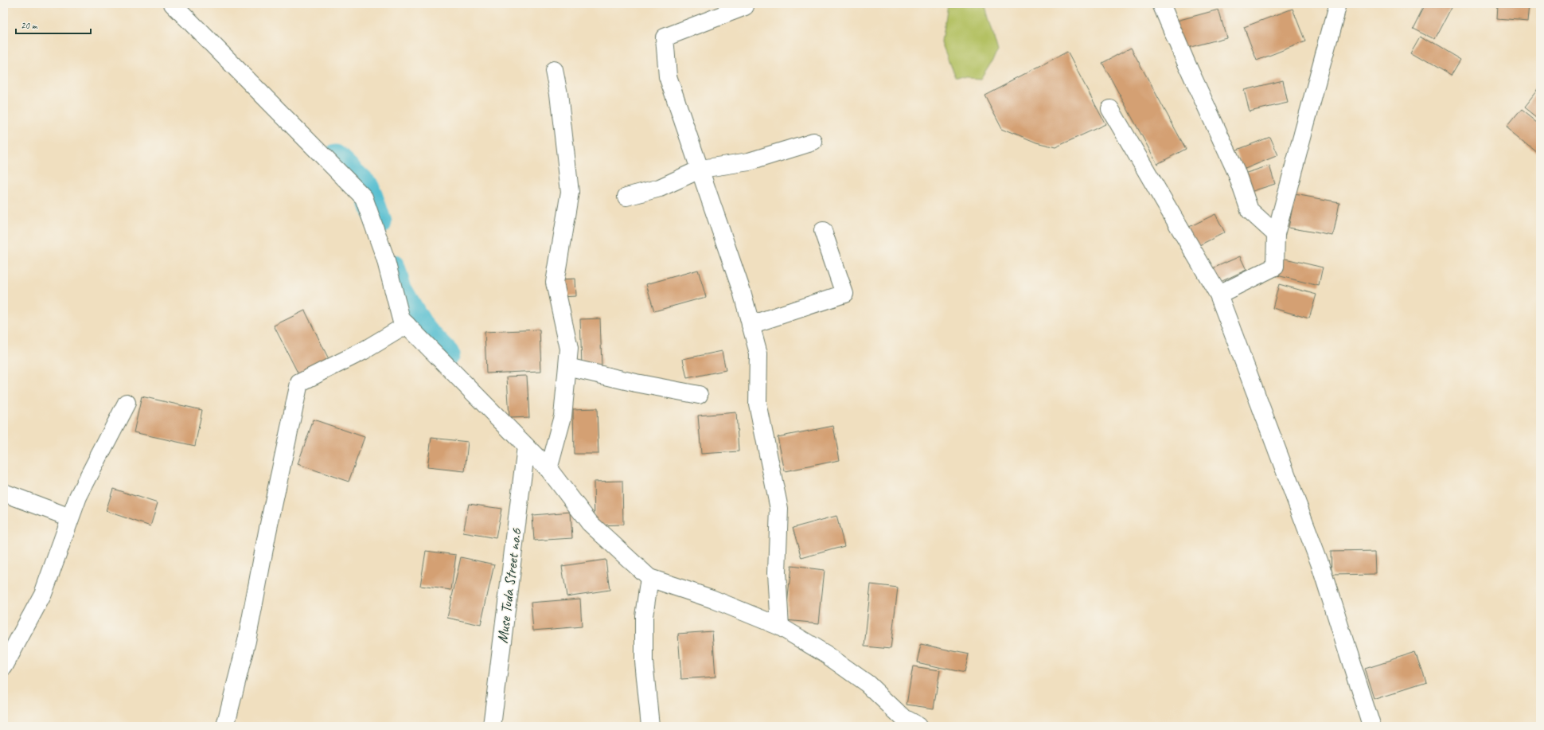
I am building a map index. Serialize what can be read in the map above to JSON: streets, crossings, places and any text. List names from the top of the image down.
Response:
{
  "streets": {
    "street": ["Muse Tuda Street no.6"]
  },
  "scale_bar": "20 m"
}
